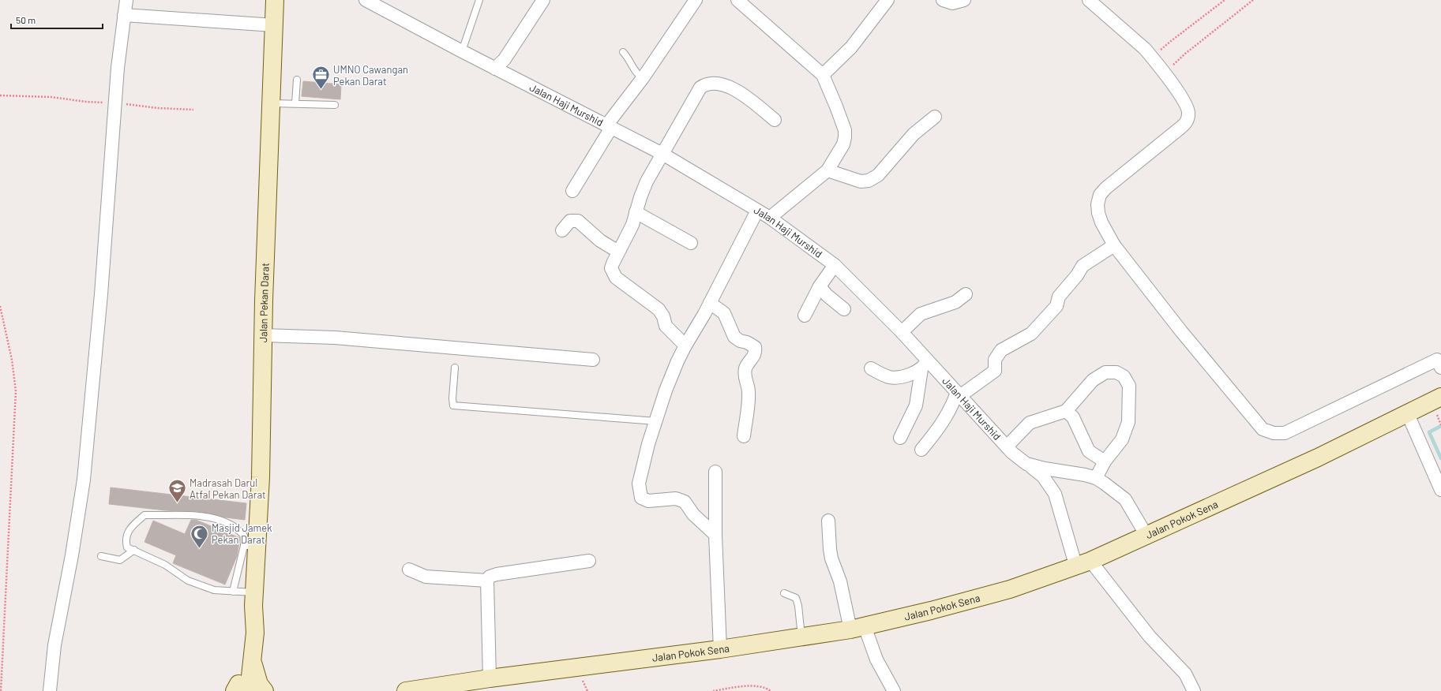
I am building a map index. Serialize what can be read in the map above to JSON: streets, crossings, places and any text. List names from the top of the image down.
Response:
{
  "streets": {
    "main road": ["Jalan Pekan Darat", "Jalan Pokok Sena"],
    "street": ["Jalan Haji Murshid"]
  },
  "crossings": [
    ["Jalan Haji Murshid", "Jalan Pokok Sena"]
  ],
  "places": {
    "office": ["UMNO Cawangan Pekan Darat"],
    "school or university": ["Madrasah Darul Atfal Pekan Darat"],
    "mosque": ["Masjid Jamek Pekan Darat"]
  },
  "scale_bar": "50 m"
}
